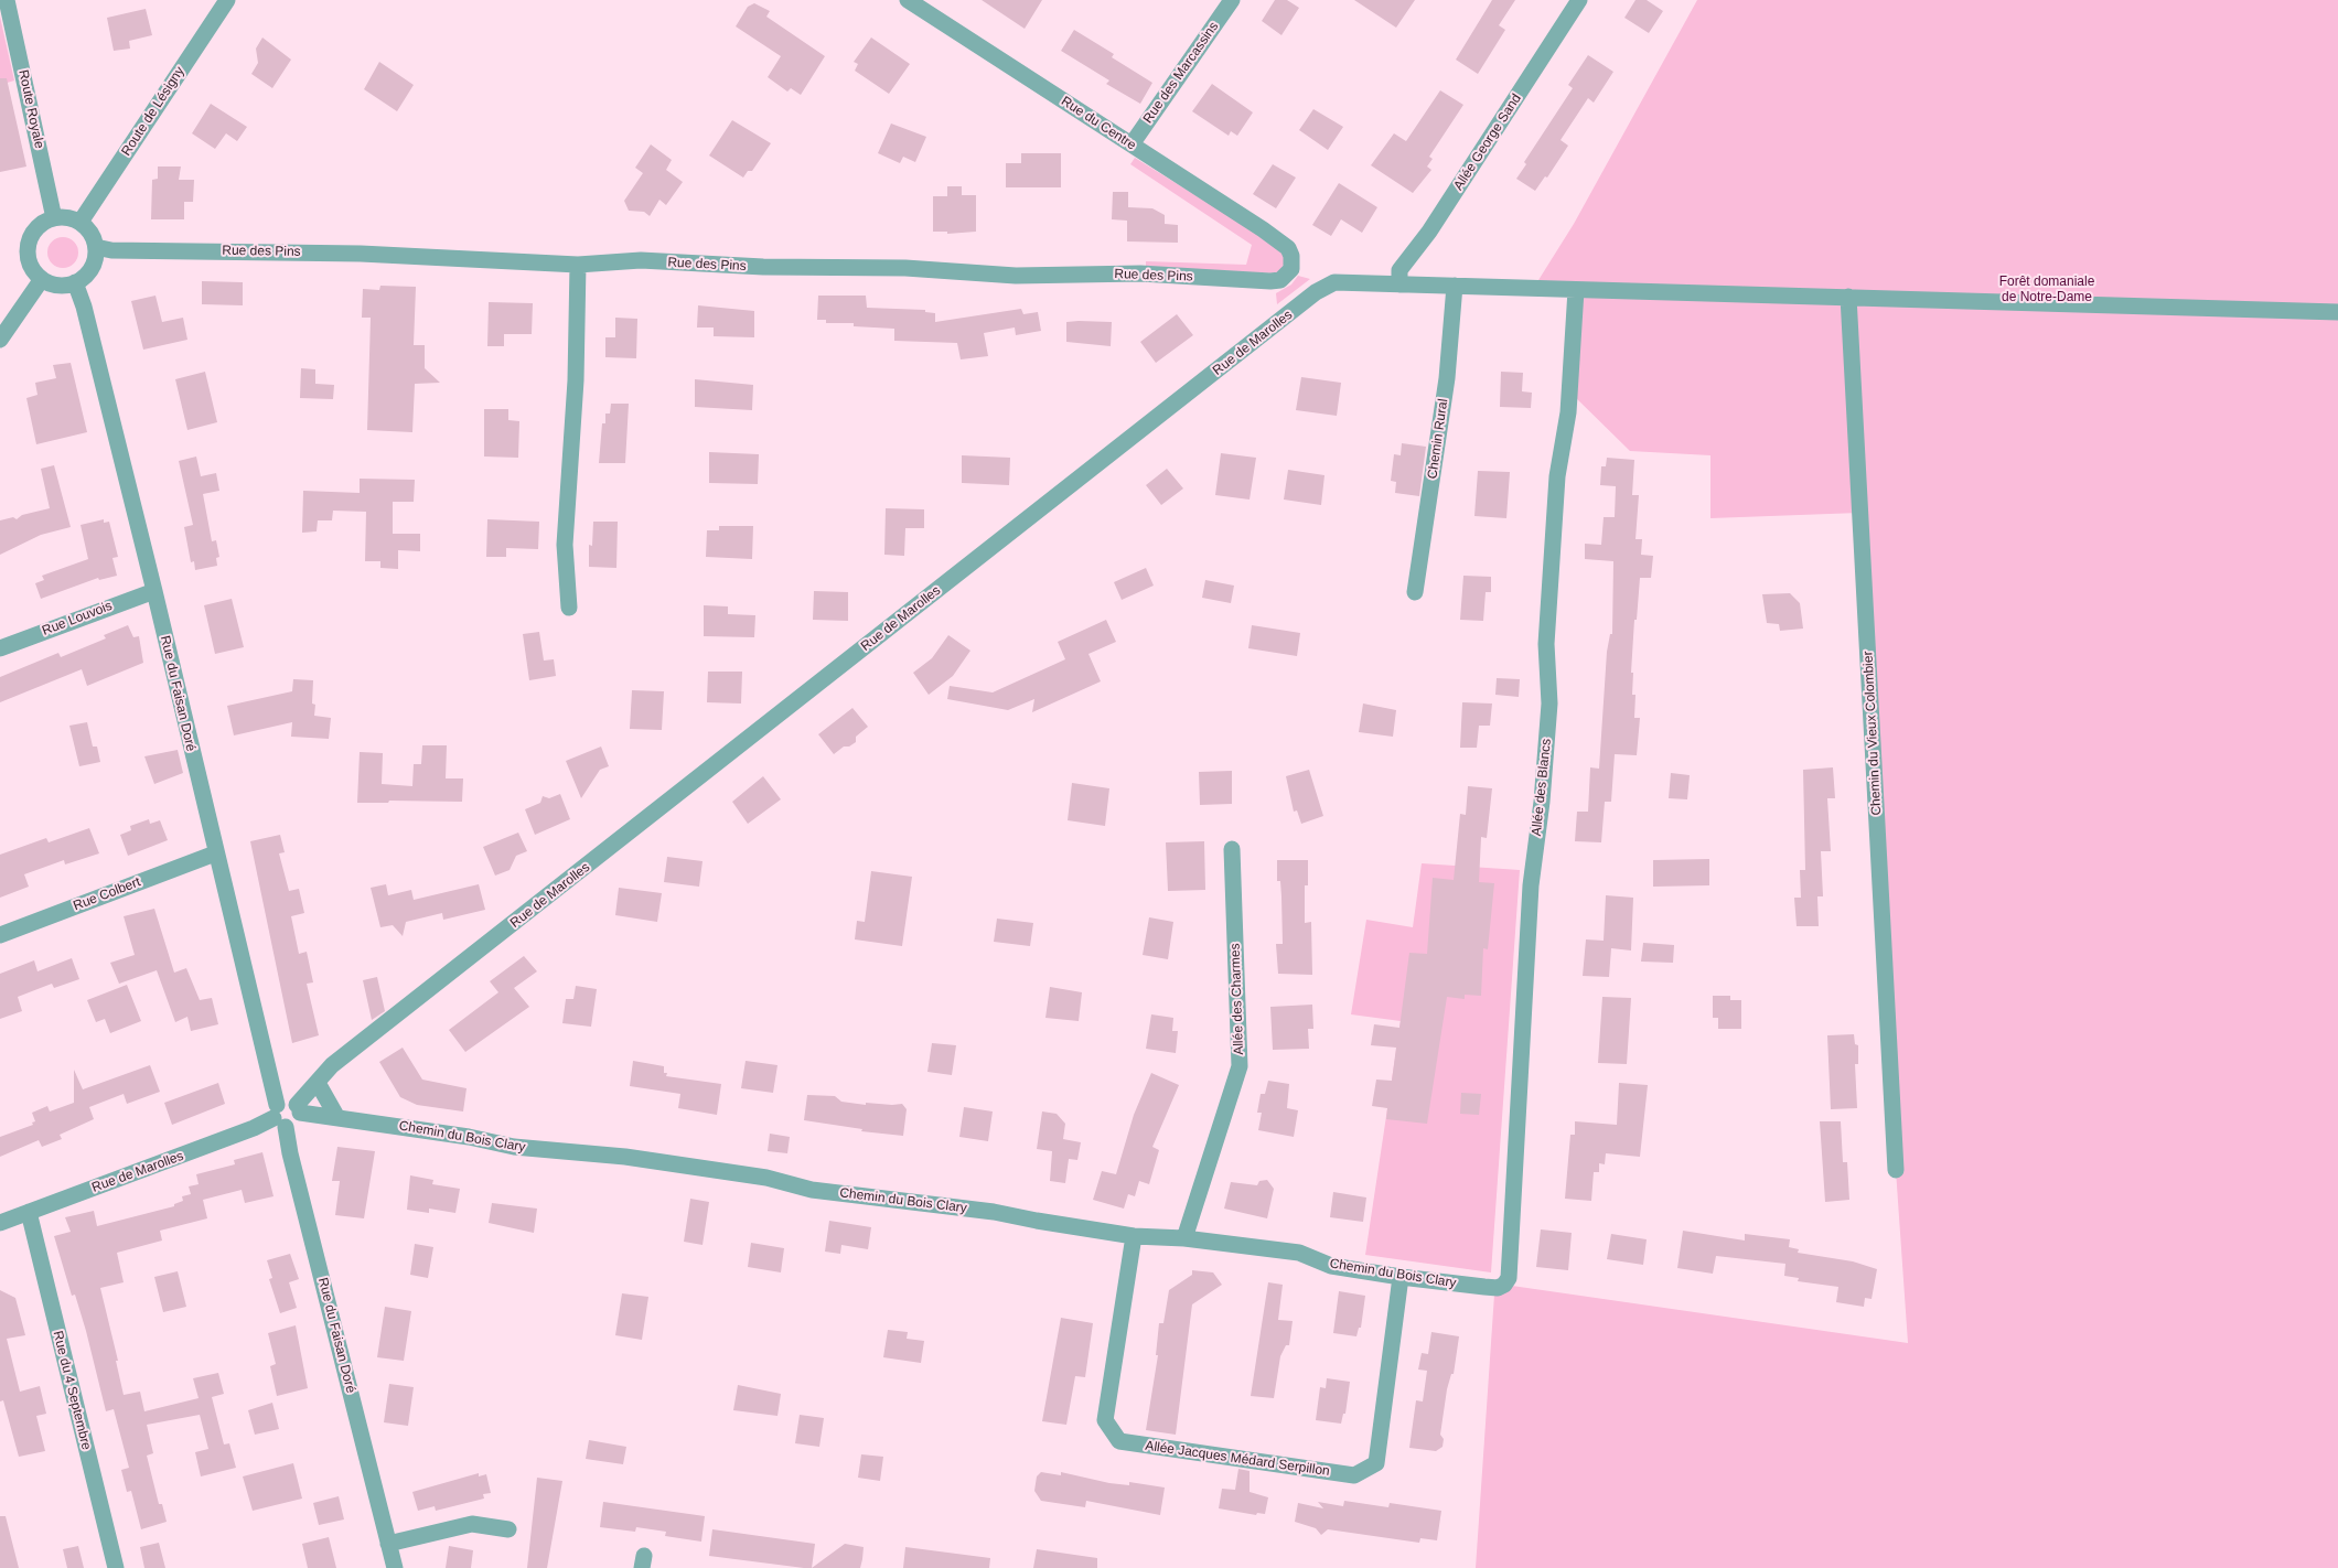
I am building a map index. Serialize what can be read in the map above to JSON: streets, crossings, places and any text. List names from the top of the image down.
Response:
{
  "streets": {
    "street": [
      "Rue des Marcassins",
      "Route Royale",
      "Route de Lésigny",
      "Rue du Centre",
      "Allée George Sand",
      "Rue des Pins",
      "Rue de Marolles",
      "Chemin Rural",
      "Rue Louvois",
      "Rue du Faisan Doré",
      "Chemin du Vieux Colombier",
      "Allée des Blancs",
      "Rue Colbert",
      "Allée des Charmes",
      "Chemin du Bois Clary",
      "Rue du 4 Septembre",
      "Allée Jacques Médard Serpillon"
    ]
  },
  "crossings": [
    ["Rue des Marcassins", "Rue du Centre"],
    ["Route Royale", "Route de Lésigny"],
    ["Route Royale", "Rue des Pins"],
    ["Route Royale", "Rue du Faisan Doré"],
    ["Route de Lésigny", "Rue des Pins"],
    ["Route de Lésigny", "Rue du Faisan Doré"],
    ["Rue du Centre", "Rue des Pins"],
    ["Allée George Sand", "Rue de Marolles"],
    ["Rue des Pins", "Rue du Faisan Doré"],
    ["Rue de Marolles", "Chemin Rural"],
    ["Rue de Marolles", "Rue du Faisan Doré"],
    ["Rue de Marolles", "Chemin du Vieux Colombier"],
    ["Rue de Marolles", "Allée des Blancs"],
    ["Rue de Marolles", "Chemin du Bois Clary"],
    ["Rue de Marolles", "Rue du 4 Septembre"],
    ["Rue Louvois", "Rue du Faisan Doré"],
    ["Rue du Faisan Doré", "Rue Colbert"],
    ["Rue du Faisan Doré", "Chemin du Bois Clary"],
    ["Allée des Blancs", "Chemin du Bois Clary"],
    ["Allée des Charmes", "Chemin du Bois Clary"],
    ["Chemin du Bois Clary", "Allée Jacques Médard Serpillon"]
  ],
  "parks": ["Forêt domaniale de Notre-Dame"]
}
